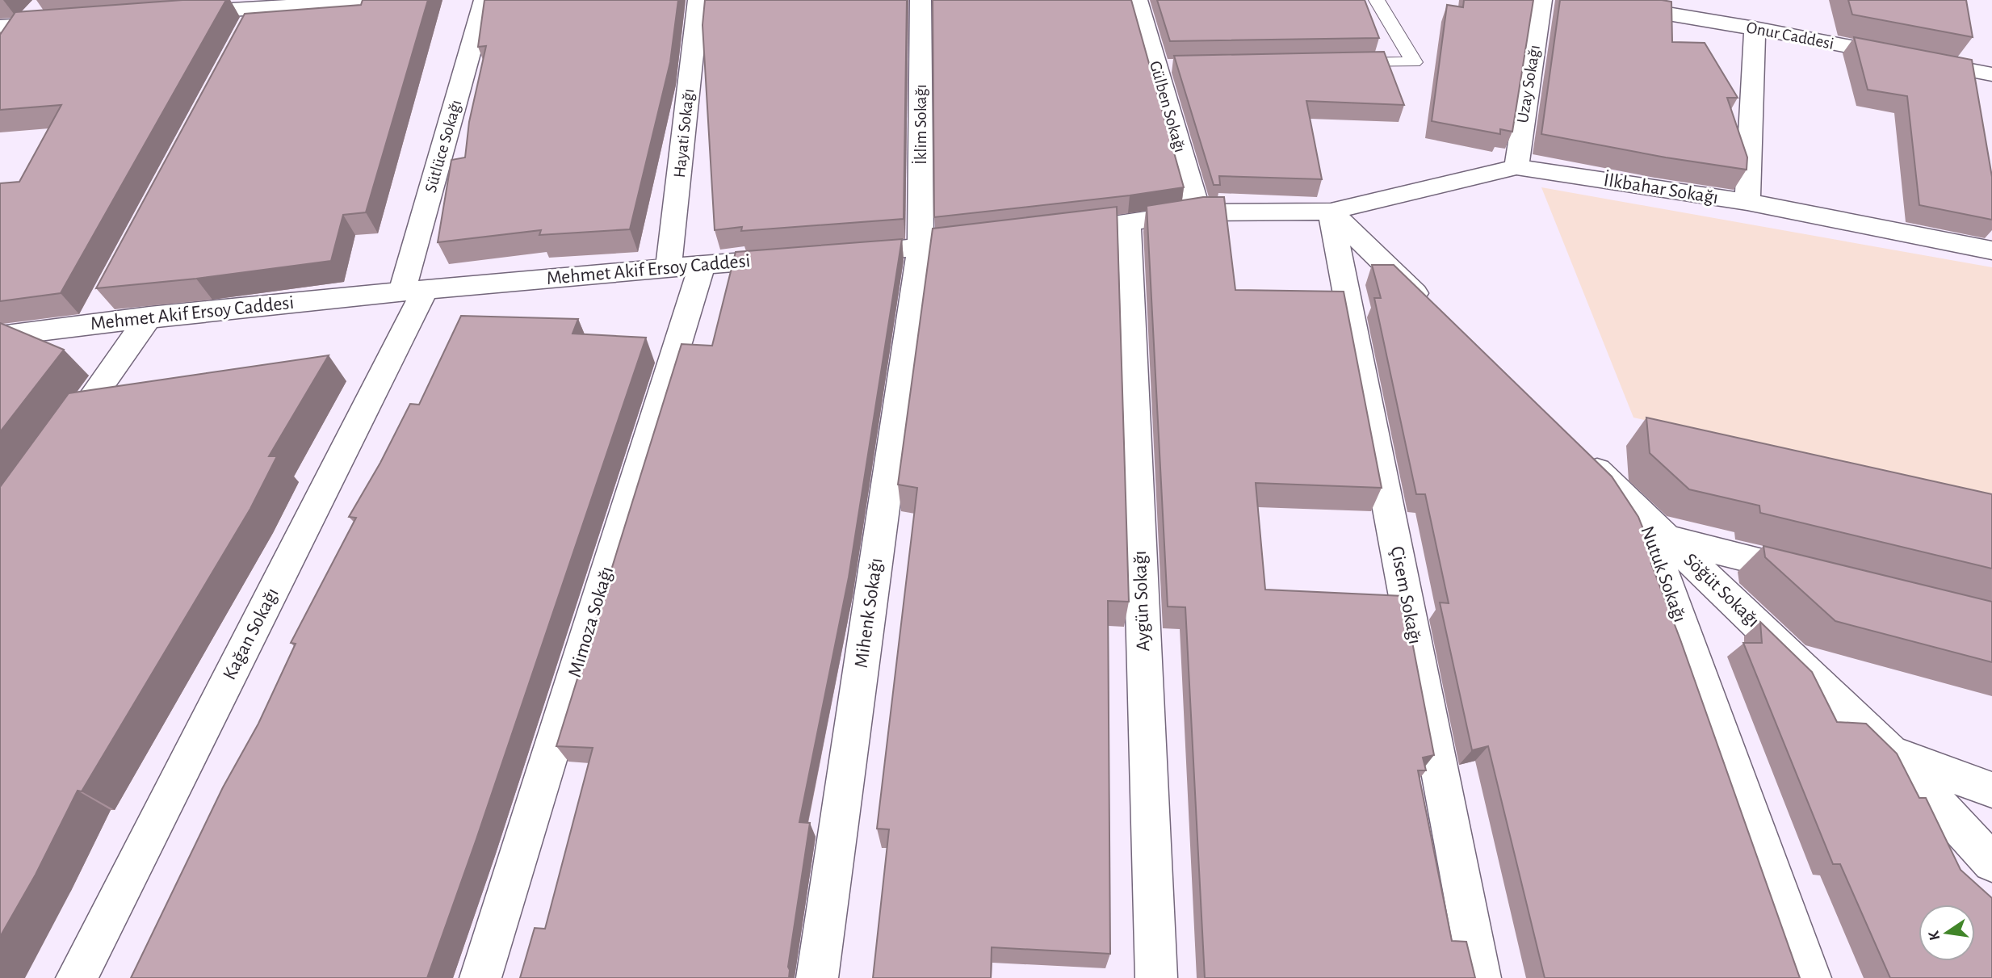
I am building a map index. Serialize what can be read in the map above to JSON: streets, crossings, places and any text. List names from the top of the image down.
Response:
{
  "streets": {
    "street": [
      "Onur Caddesi",
      "Uzay Sokağı",
      "Gülben Sokağı",
      "İklim Sokağı",
      "Hayati Sokağı",
      "Sütlüce Sokağı",
      "İlkbahar Sokağı",
      "Mehmet Akif Ersoy Caddesi",
      "Nutuk Sokağı",
      "Söğüt Sokağı",
      "Çisem Sokağı",
      "Aygün Sokağı",
      "Mihenk Sokağı",
      "Mimoza Sokağı",
      "Kağan Sokağı"
    ]
  },
  "crossings": [
    ["Uzay Sokağı", "İlkbahar Sokağı"],
    ["İklim Sokağı", "Mihenk Sokağı"],
    ["Hayati Sokağı", "Mehmet Akif Ersoy Caddesi"],
    ["Sütlüce Sokağı", "Mehmet Akif Ersoy Caddesi"],
    ["Sütlüce Sokağı", "Kağan Sokağı"],
    ["İlkbahar Sokağı", "Çisem Sokağı"],
    ["Mehmet Akif Ersoy Caddesi", "Mimoza Sokağı"],
    ["Mehmet Akif Ersoy Caddesi", "Kağan Sokağı"],
    ["Nutuk Sokağı", "Söğüt Sokağı"]
  ],
  "north": "left"
}
